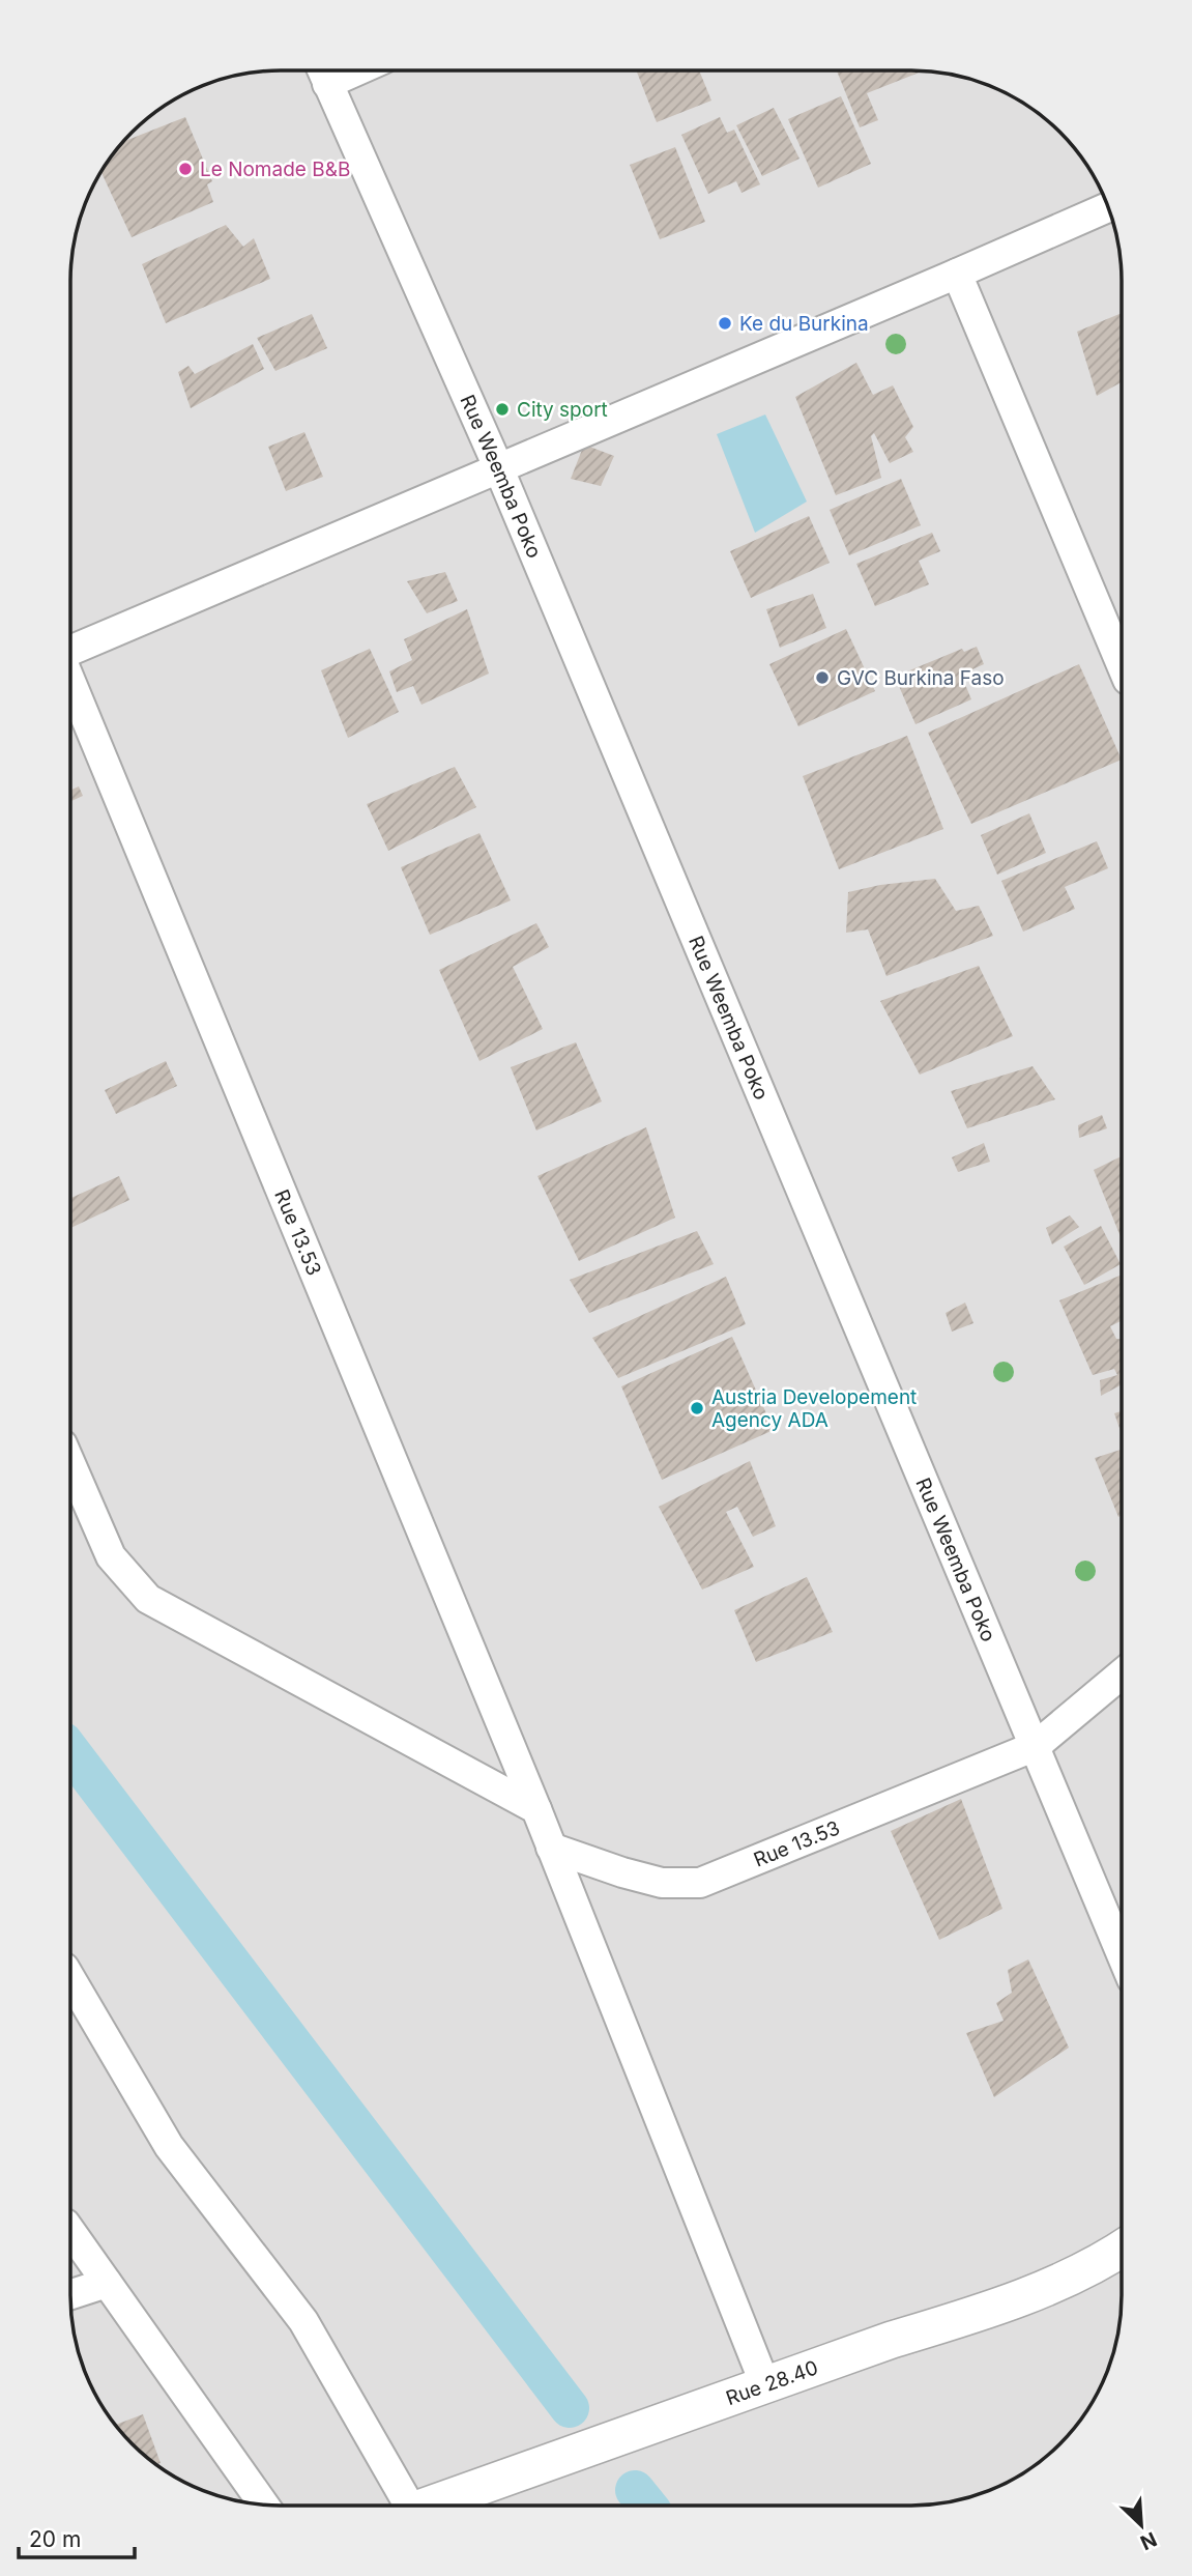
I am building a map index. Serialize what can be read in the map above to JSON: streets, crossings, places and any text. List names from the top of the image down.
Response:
{
  "streets": {
    "street": ["Rue Weemba Poko", "Rue 13.53", "Rue 28.40"]
  },
  "crossings": [
    ["Rue Weemba Poko", "Rue 13.53"],
    ["Rue 13.53", "Rue 28.40"]
  ],
  "places": [
    "Le Nomade B&B",
    "Ke du Burkina",
    "City sport",
    "GVC Burkina Faso",
    "Austria Developement Agency ADA"
  ],
  "scale_bar": "20 m",
  "north": "bottom right"
}
